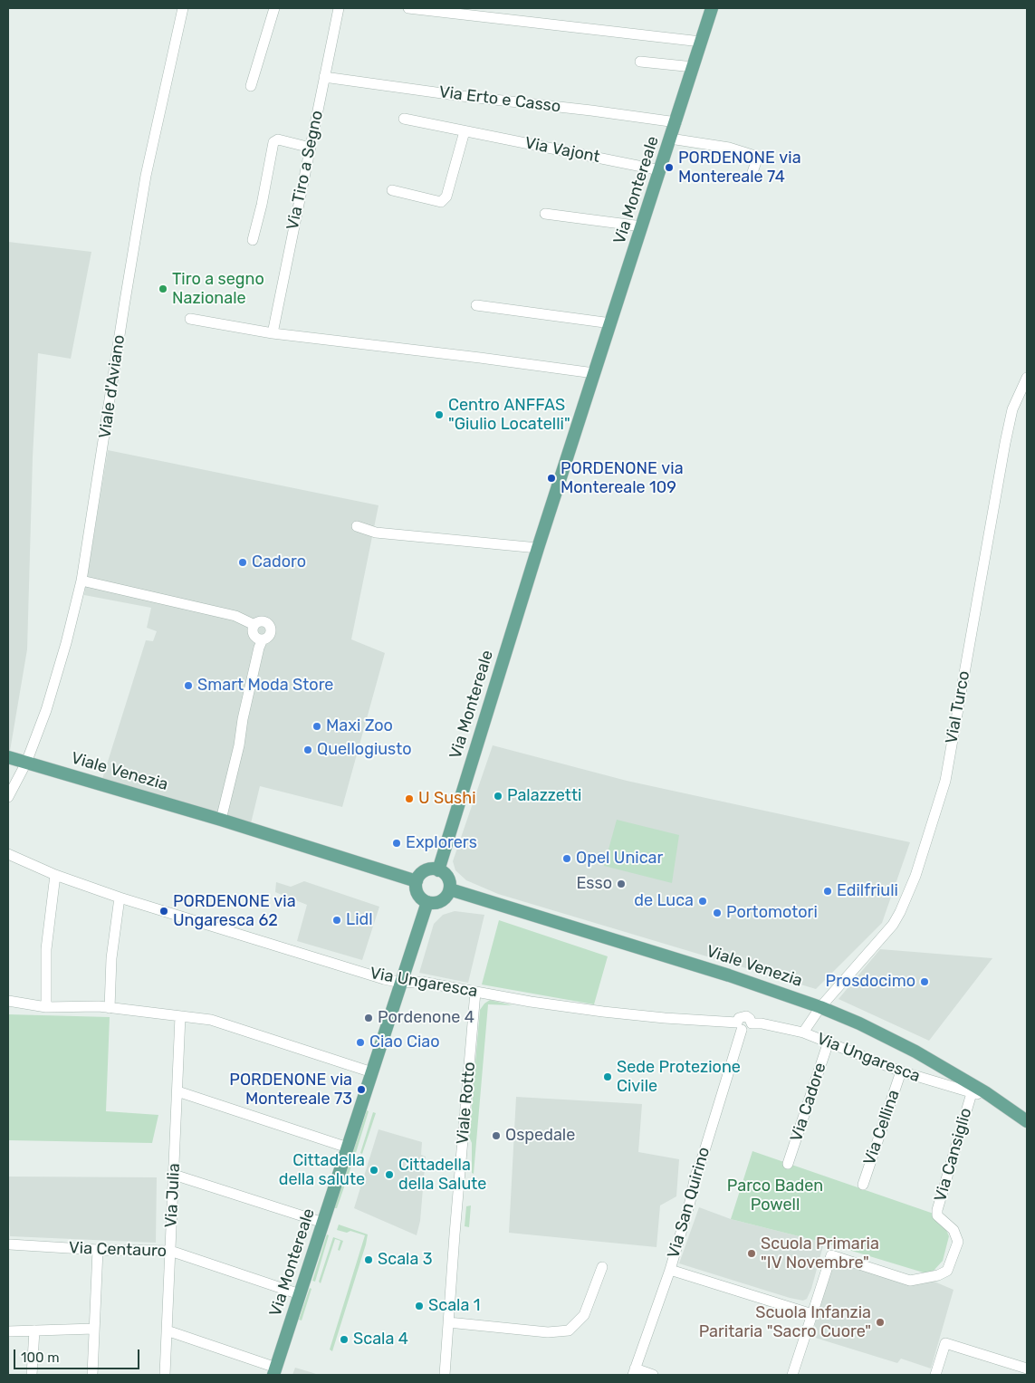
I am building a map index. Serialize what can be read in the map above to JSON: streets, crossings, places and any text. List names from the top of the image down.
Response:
{
  "streets": {
    "main road": ["Via Montereale", "Viale Venezia"],
    "street": [
      "Via Erto e Casso",
      "Via Vajont",
      "Via Tiro a Segno",
      "Viale d'Aviano",
      "Vial Turco",
      "Via Ungaresca",
      "Via Cadore",
      "Viale Rotto",
      "Via Cellina",
      "Via Cansiglio",
      "Via Julia",
      "Via San Quirino",
      "Via Centauro"
    ]
  },
  "crossings": [
    ["Via Erto e Casso", "Via Tiro a Segno"],
    ["Via Erto e Casso", "Via Montereale"],
    ["Via Vajont", "Via Montereale"],
    ["Via Montereale", "Viale Venezia"],
    ["Via Montereale", "Via Ungaresca"],
    ["Via Montereale", "Via Centauro"],
    ["Viale d'Aviano", "Viale Venezia"],
    ["Vial Turco", "Viale Venezia"],
    ["Vial Turco", "Via Ungaresca"],
    ["Viale Venezia", "Via Ungaresca"],
    ["Via Ungaresca", "Via Cadore"],
    ["Via Ungaresca", "Viale Rotto"],
    ["Via Ungaresca", "Via Cellina"],
    ["Via Ungaresca", "Via Cansiglio"],
    ["Via Ungaresca", "Via San Quirino"],
    ["Via Julia", "Via Centauro"]
  ],
  "parks": ["Parco Baden Powell"],
  "places": [
    "PORDENONE via Montereale 74",
    "Tiro a segno Nazionale",
    "Centro ANFFAS \"Giulio Locatelli\"",
    "PORDENONE via Montereale 109",
    "Cadoro",
    "Smart Moda Store",
    "Maxi Zoo",
    "Quellogiusto",
    "Palazzetti",
    "U Sushi",
    "Explorers",
    "Opel Unicar",
    "Esso",
    "Edilfriuli",
    "de Luca",
    "PORDENONE via Ungaresca 62",
    "Portomotori",
    "Lidl",
    "Prosdocimo",
    "Pordenone 4",
    "Ciao Ciao",
    "Sede Protezione Civile",
    "PORDENONE via Montereale 73",
    "Ospedale",
    "Cittadella della salute",
    "Cittadella della Salute",
    "Scuola Primaria \"IV Novembre\"",
    "Scala 3",
    "Scala 1",
    "Scuola Infanzia Paritaria \"Sacro Cuore\"",
    "Scala 4"
  ],
  "scale_bar": "100 m"
}
